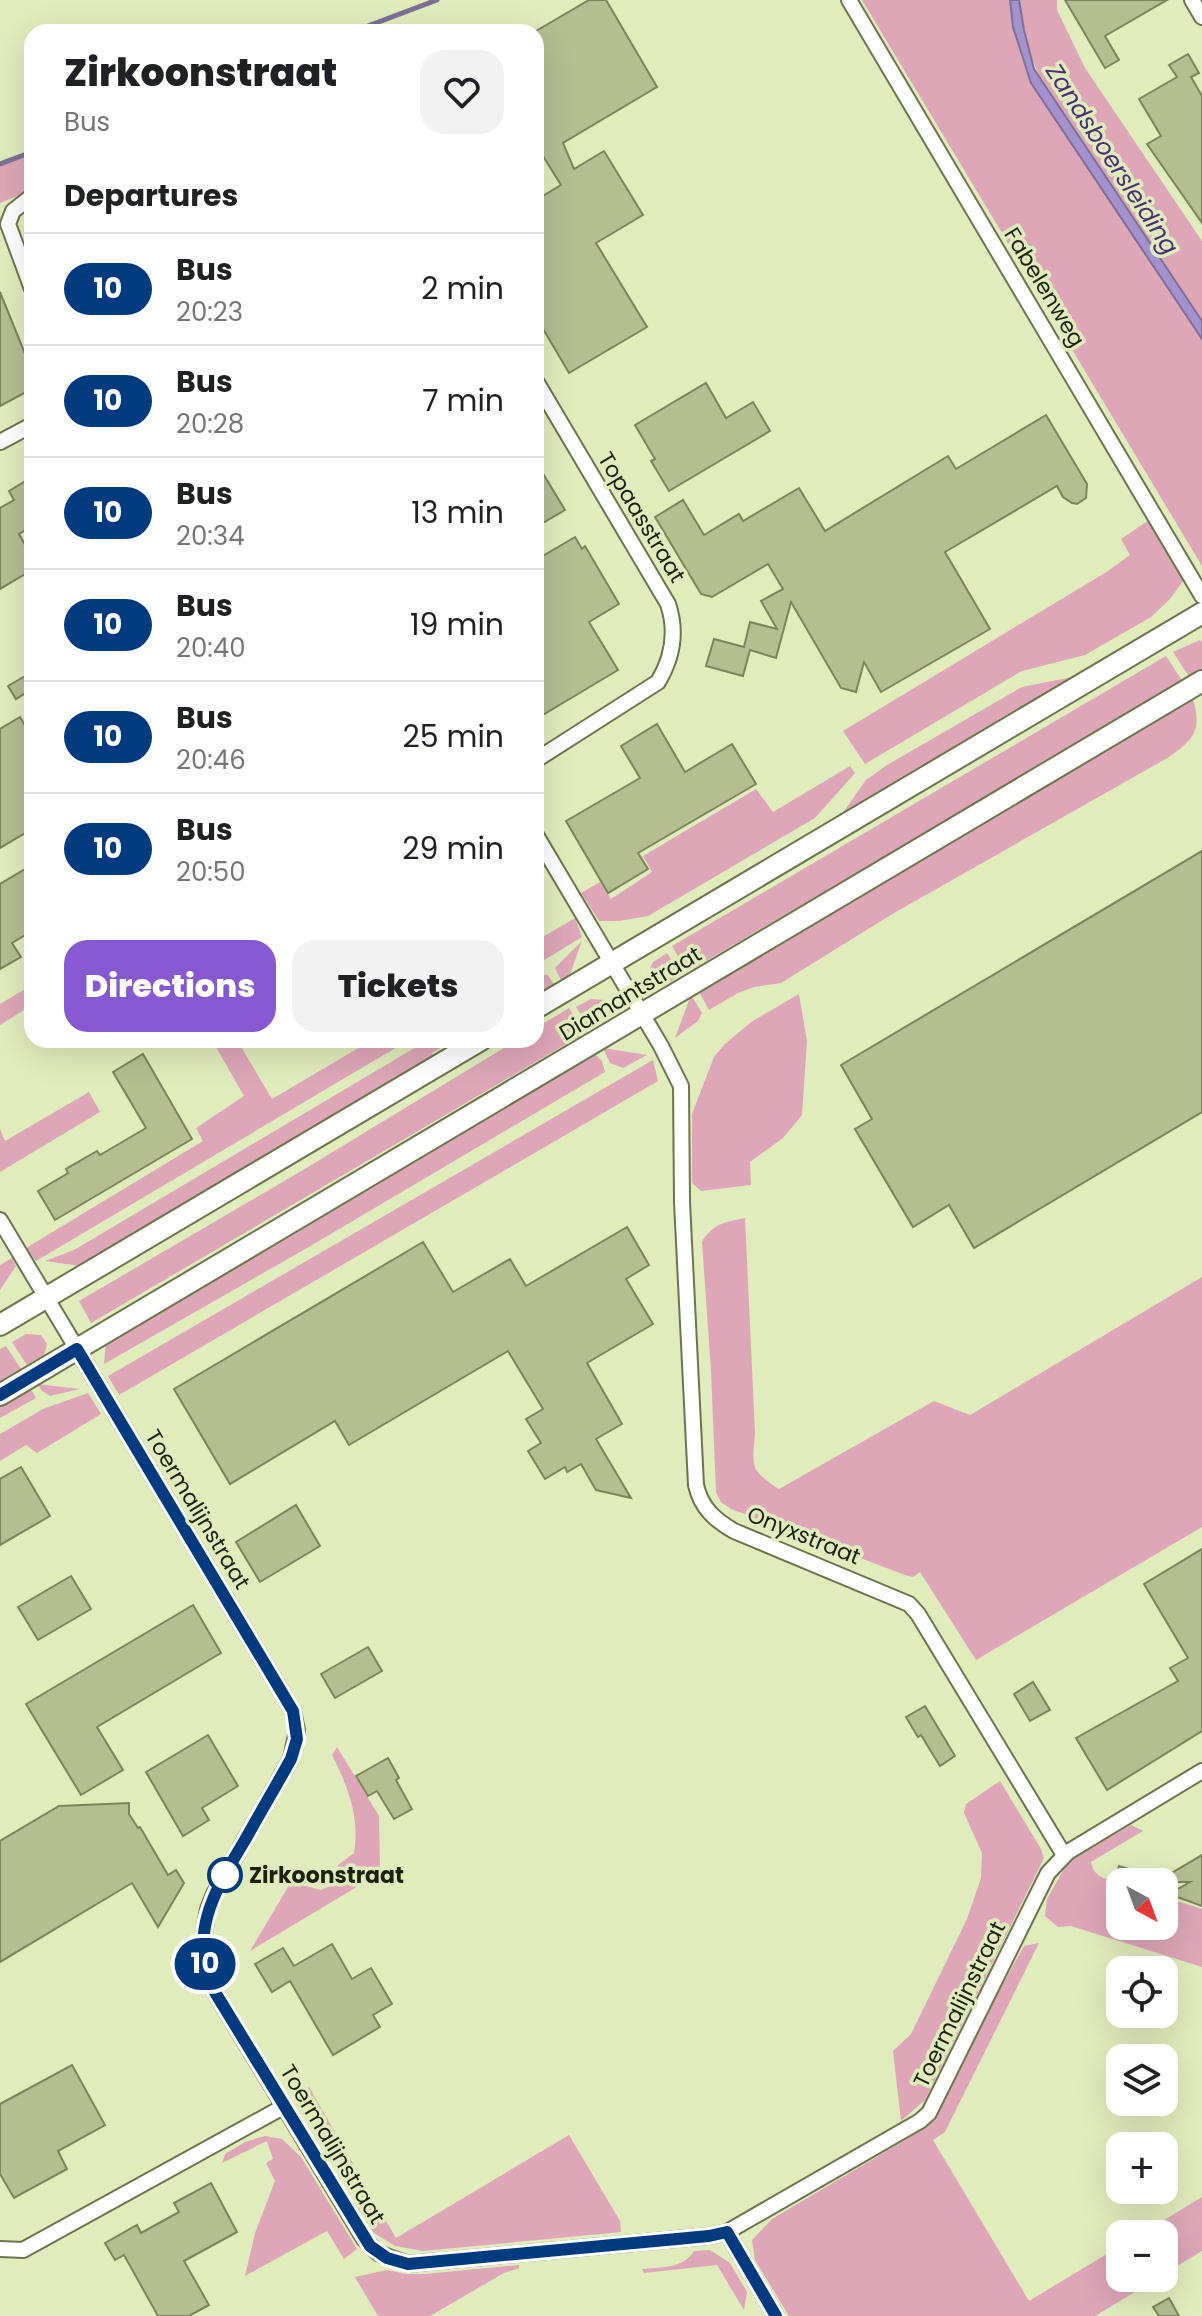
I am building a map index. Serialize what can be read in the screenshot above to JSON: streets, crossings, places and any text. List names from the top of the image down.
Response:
{
  "streets": {
    "main road": ["Diamantstraat"],
    "street": [
      "Fabelenweg",
      "Topaasstraat",
      "Toermalijnstraat",
      "Onyxstraat"
    ]
  },
  "crossings": [
    ["Diamantstraat", "Toermalijnstraat"],
    ["Diamantstraat", "Onyxstraat"],
    ["Toermalijnstraat", "Onyxstraat"]
  ],
  "water": ["Zandsboersleiding"],
  "places": ["Zirkoonstraat"],
  "lines": ["bus line 10"],
  "north": "bottom right",
  "page": {
    "on_map": "10",
    "heading": [
      ["Zirkoonstraat", "Bus"],
      "Departures"
    ],
    "list": [
      {
        "mark": "10",
        "name": "Bus",
        "note": "20:23",
        "value": "2 min"
      },
      {
        "mark": "10",
        "name": "Bus",
        "note": "20:28",
        "value": "7 min"
      },
      {
        "mark": "10",
        "name": "Bus",
        "note": "20:34",
        "value": "13 min"
      },
      {
        "mark": "10",
        "name": "Bus",
        "note": "20:40",
        "value": "19 min"
      },
      {
        "mark": "10",
        "name": "Bus",
        "note": "20:46",
        "value": "25 min"
      },
      {
        "mark": "10",
        "name": "Bus",
        "note": "20:50",
        "value": "29 min"
      }
    ],
    "buttons": ["Directions", "Tickets"],
    "map_buttons": ["+", "−"]
  }
}
